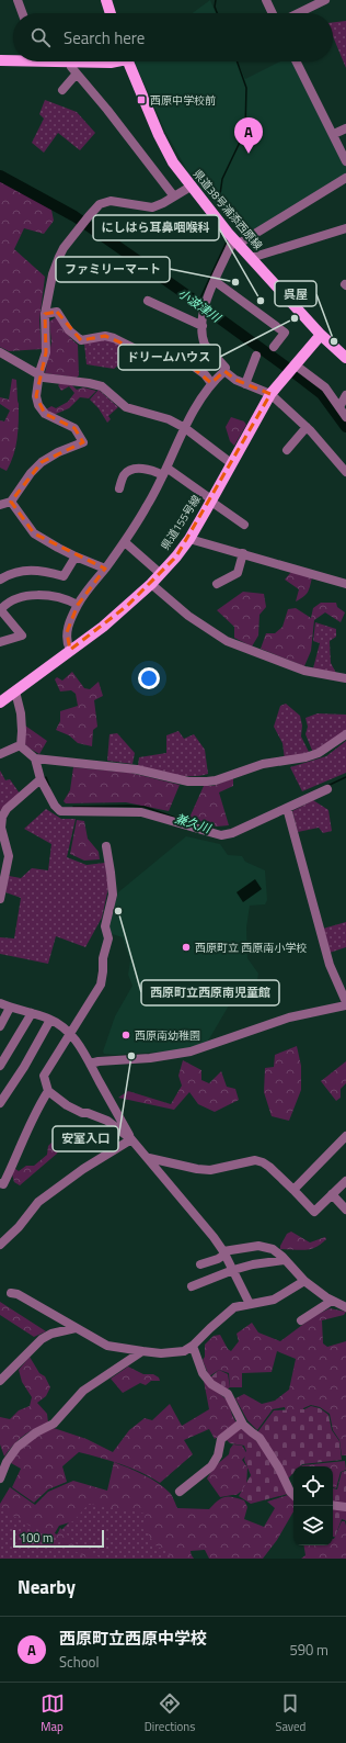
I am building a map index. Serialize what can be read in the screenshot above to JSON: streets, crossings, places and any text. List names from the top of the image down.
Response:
{
  "streets": {
    "main road": ["県道38号浦添西原線", "県道155号線"]
  },
  "crossings": [
    ["県道38号浦添西原線", "県道155号線"]
  ],
  "water": ["小波津川", "兼久川"],
  "places": {
    "transit": ["西原中学校前"],
    "other": [
      "ファミリーマート",
      "にしはら耳鼻咽喉科",
      "ドリームハウス",
      "呉屋",
      "西原町立西原南児童館",
      "西原町立 西原南小学校",
      "西原南幼稚園",
      "安室入口"
    ]
  },
  "scale_bar": "100 m",
  "page": {
    "search": "Search here",
    "pins": "A",
    "scale": "100 m",
    "heading": "Nearby",
    "list": [
      {
        "mark": "A",
        "name": "西原町立西原中学校",
        "note": "School",
        "value": "590 m"
      }
    ],
    "nav": ["Map", "Directions", "Saved"]
  }
}
